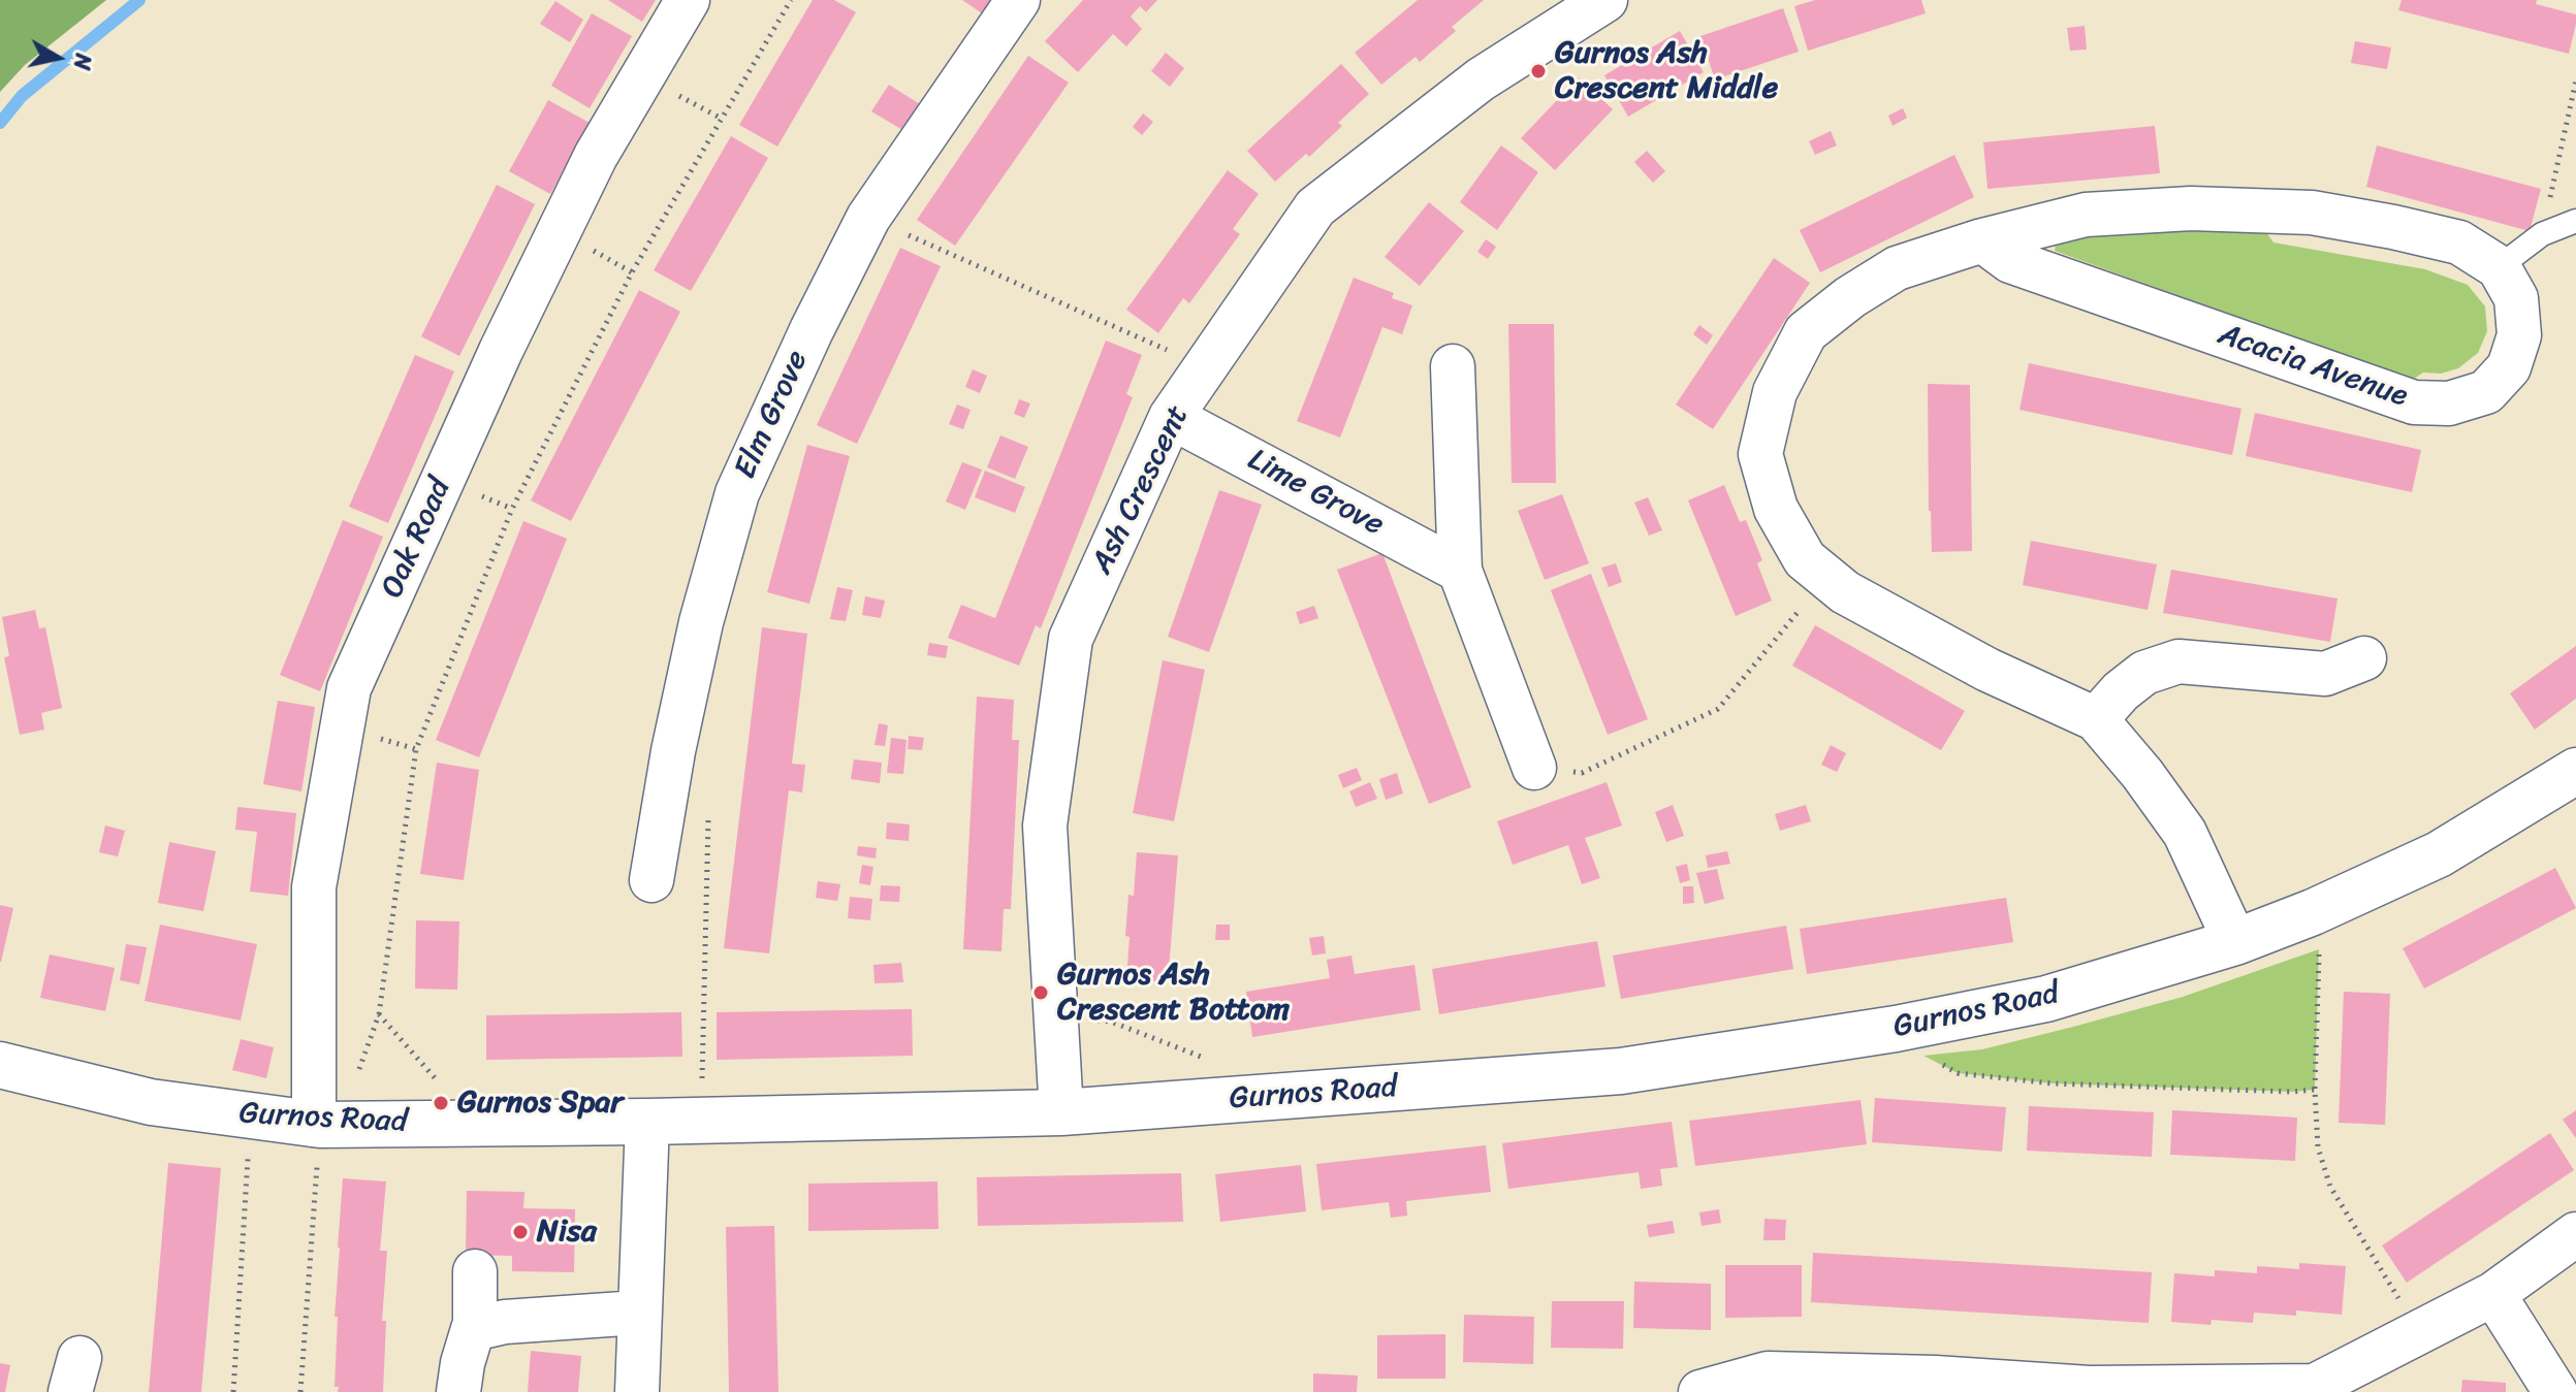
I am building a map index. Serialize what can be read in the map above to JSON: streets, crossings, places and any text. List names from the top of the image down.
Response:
{
  "streets": {
    "street": [
      "Acacia Avenue",
      "Elm Grove",
      "Ash Crescent",
      "Lime Grove",
      "Oak Road",
      "Gurnos Road"
    ]
  },
  "crossings": [
    ["Ash Crescent", "Lime Grove"],
    ["Ash Crescent", "Gurnos Road"],
    ["Oak Road", "Gurnos Road"]
  ],
  "places": [
    "Gurnos Ash Crescent Middle",
    "Gurnos Ash Crescent Bottom",
    "Gurnos Spar",
    "Nisa"
  ],
  "north": "right"
}
